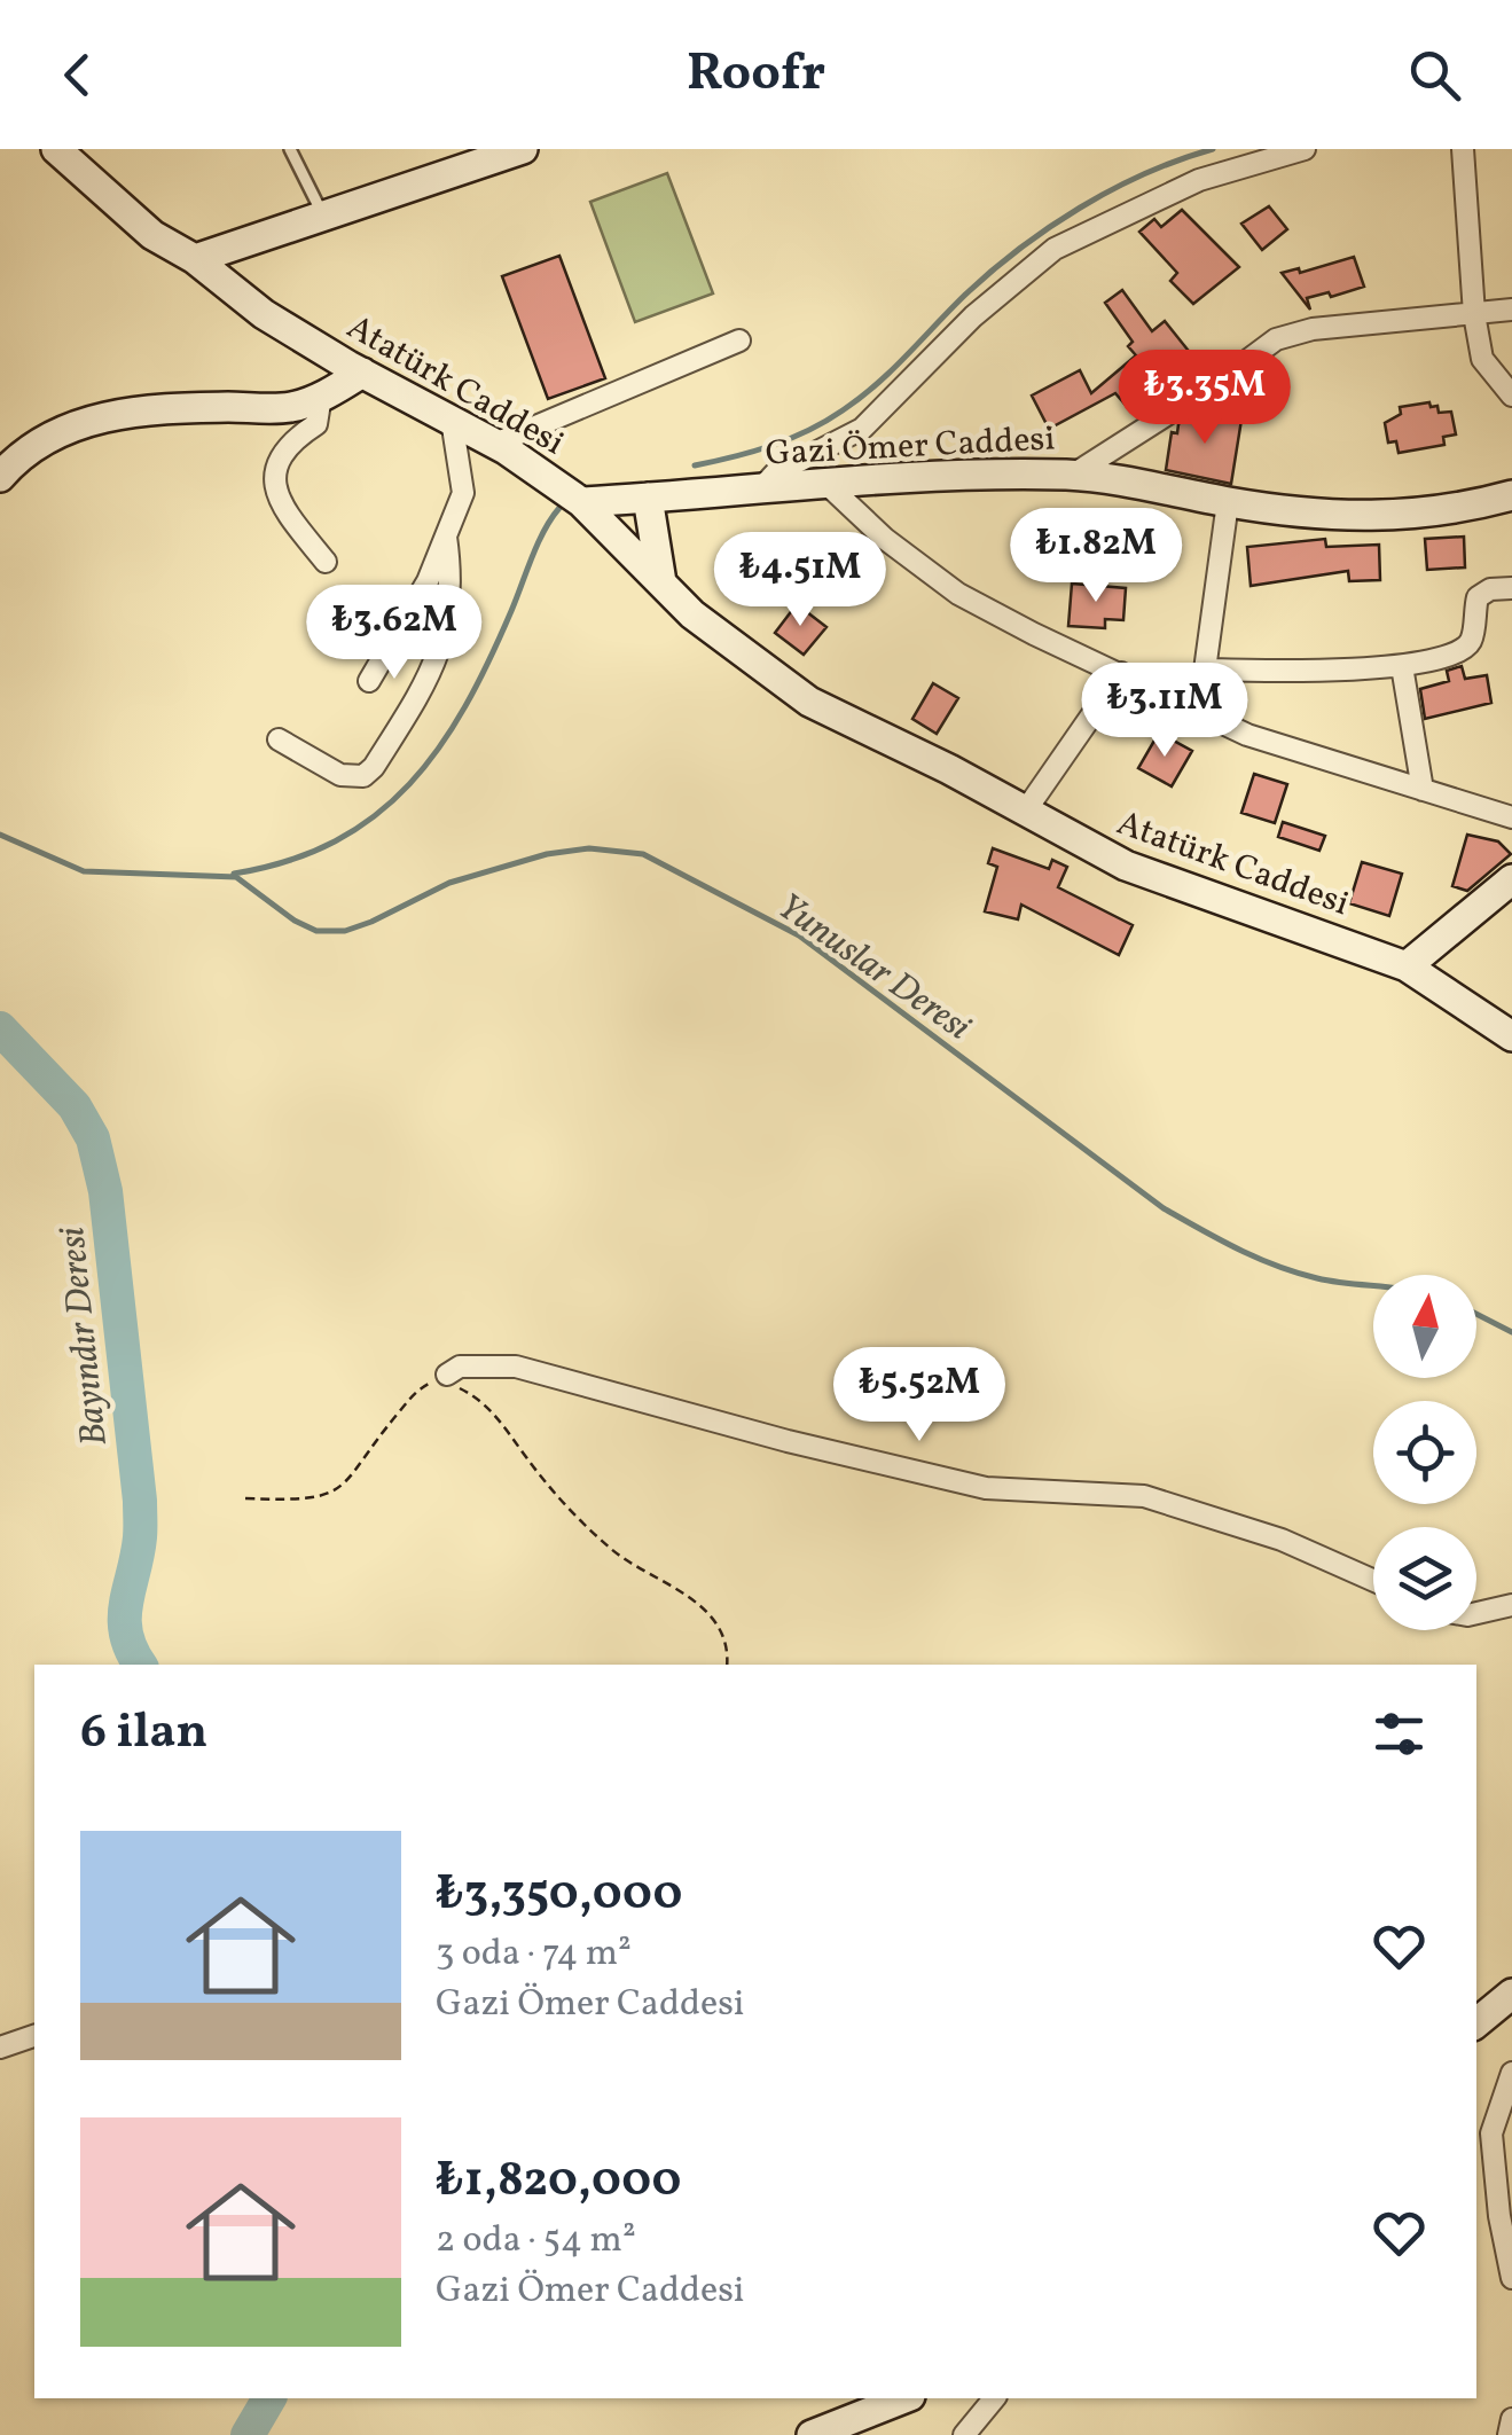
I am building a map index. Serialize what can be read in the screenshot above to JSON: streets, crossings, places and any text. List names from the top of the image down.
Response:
{
  "streets": {
    "street": ["Atatürk Caddesi", "Gazi Ömer Caddesi"]
  },
  "crossings": [
    ["Atatürk Caddesi", "Gazi Ömer Caddesi"]
  ],
  "water": ["Yunuslar Deresi", "Bayındır Deresi"],
  "north": "top",
  "page": {
    "header": "Roofr",
    "price": [
      "₺3.35M",
      "₺1.82M",
      "₺4.51M",
      "₺3.62M",
      "₺3.11M",
      "₺5.52M"
    ],
    "heading": "6 ilan",
    "list": [
      {
        "name": "₺3,350,000",
        "note": "3 oda · 74 m² · Gazi Ömer Caddesi"
      },
      {
        "name": "₺1,820,000",
        "note": "2 oda · 54 m² · Gazi Ömer Caddesi"
      }
    ]
  }
}
